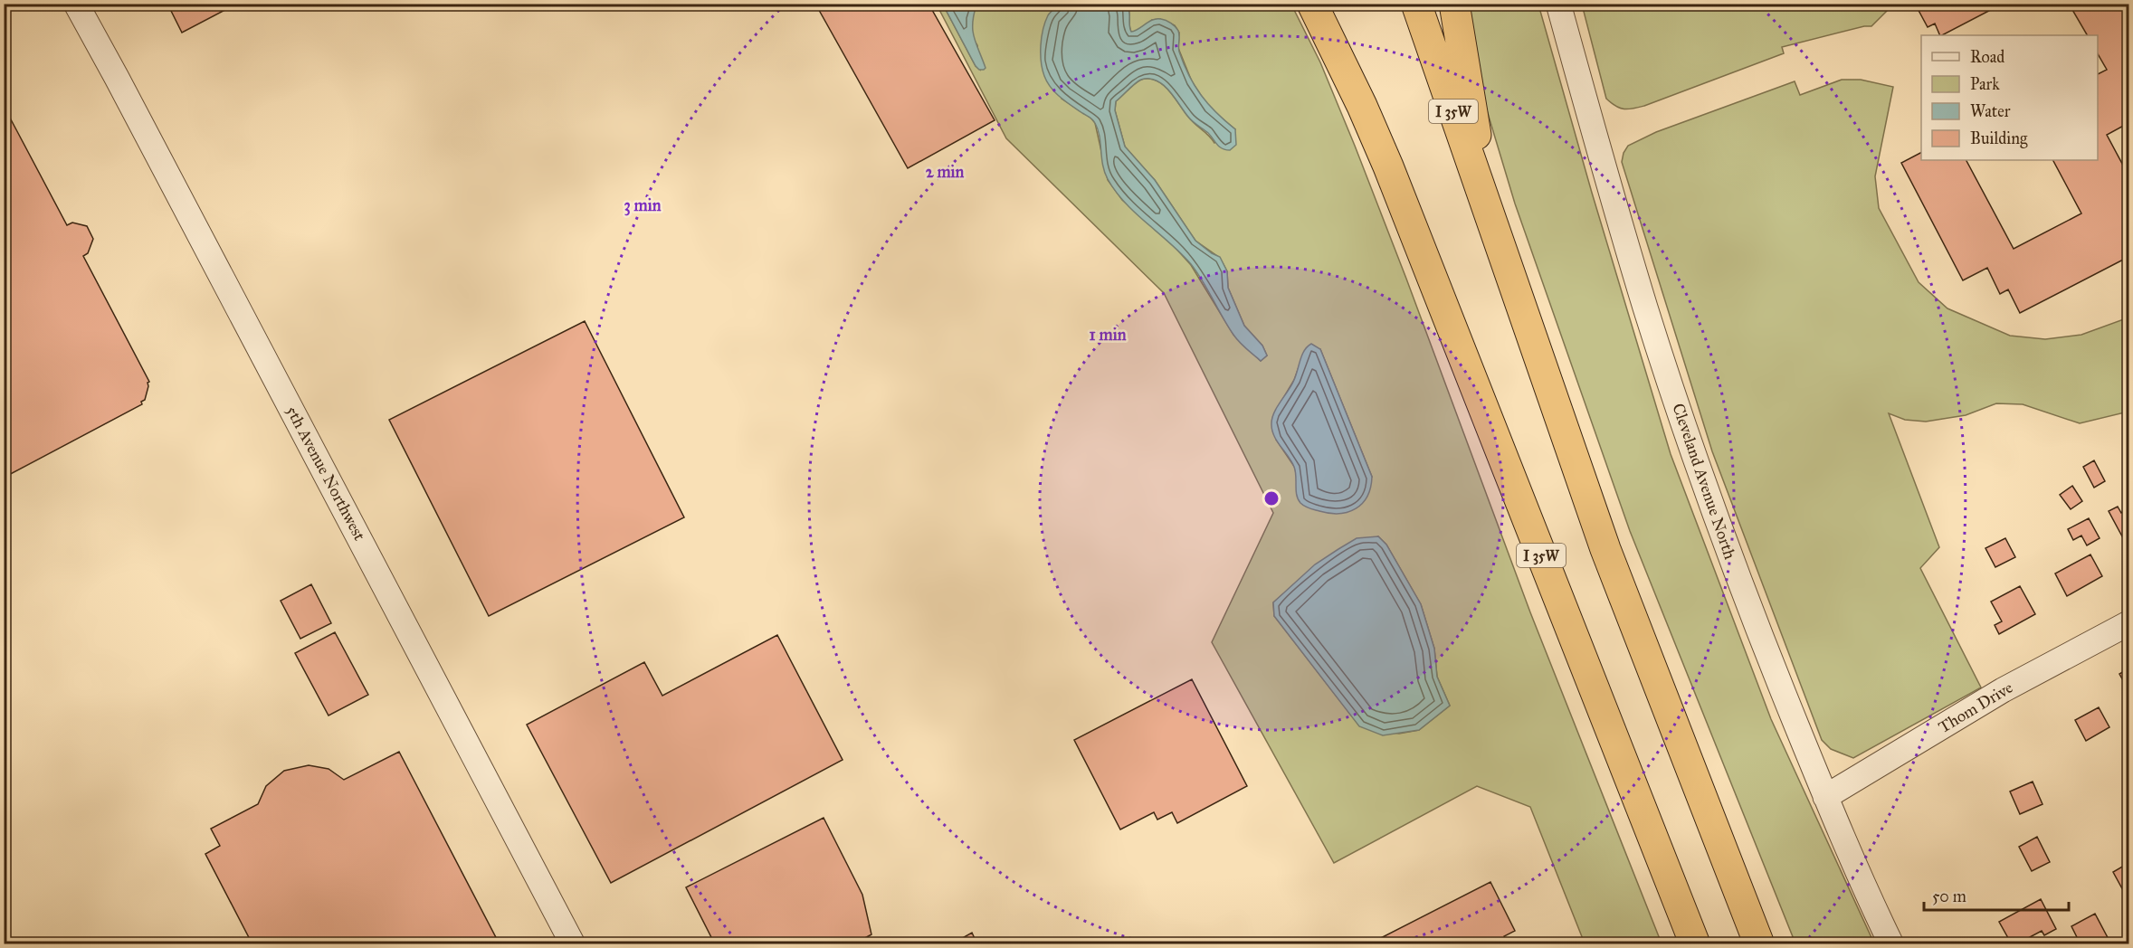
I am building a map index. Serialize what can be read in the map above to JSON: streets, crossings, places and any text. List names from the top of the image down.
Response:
{
  "streets": {
    "highway": ["I 35W"],
    "street": ["5th Avenue Northwest", "Cleveland Avenue North", "Thom Drive"]
  },
  "crossings": [
    ["Cleveland Avenue North", "Thom Drive"]
  ],
  "legend": [
    "Road",
    "Park",
    "Water",
    "Building"
  ],
  "scale_bar": "50 m",
  "rings": ["2 min", "3 min", "1 min"]
}
